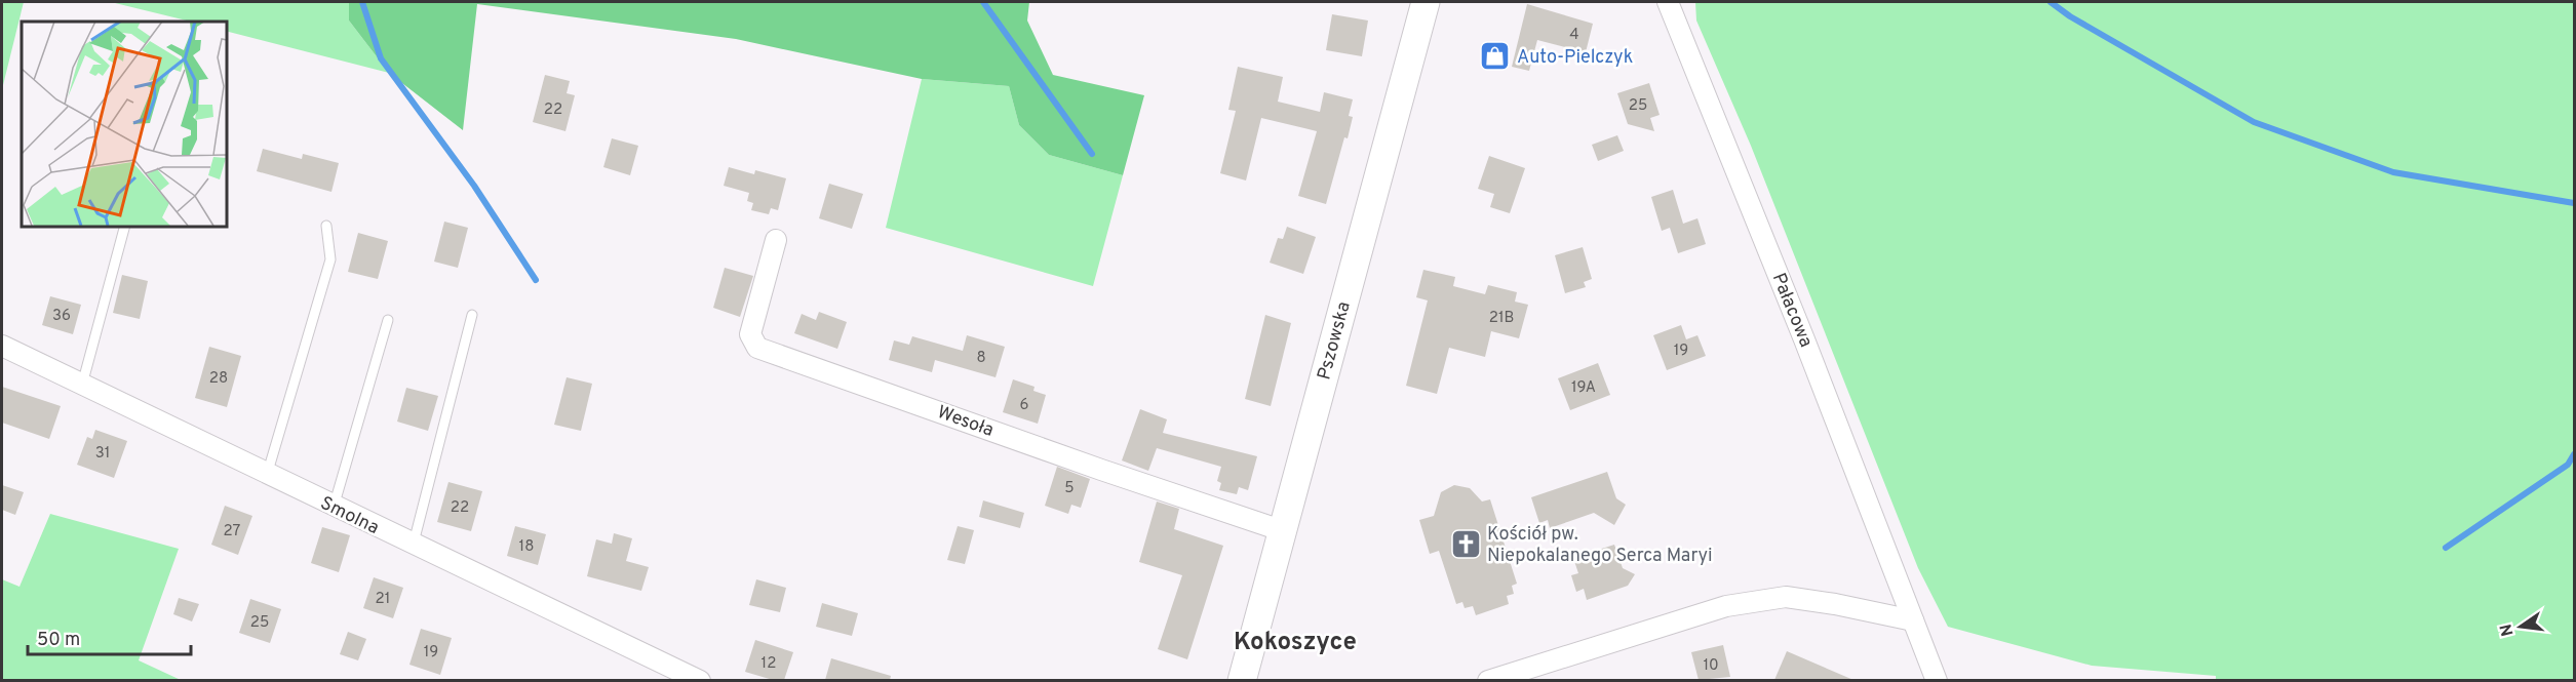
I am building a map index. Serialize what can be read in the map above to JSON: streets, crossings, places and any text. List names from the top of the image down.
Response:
{
  "streets": {
    "main road": ["Pszowska"],
    "street": ["Pałacowa", "Wesoła", "Smolna"]
  },
  "crossings": [
    ["Pszowska", "Wesoła"]
  ],
  "districts": ["Kokoszyce"],
  "places": {
    "shop": ["Auto-Pielczyk"],
    "church": ["Kościół pw. Niepokalanego Serca Maryi"]
  },
  "house_numbers": [
    "4",
    "25",
    "22",
    "36",
    "21B",
    "19",
    "8",
    "28",
    "19A",
    "6",
    "31",
    "5",
    "22",
    "27",
    "18",
    "21",
    "25",
    "19",
    "12",
    "10"
  ],
  "scale_bar": "50 m",
  "north": "left"
}
